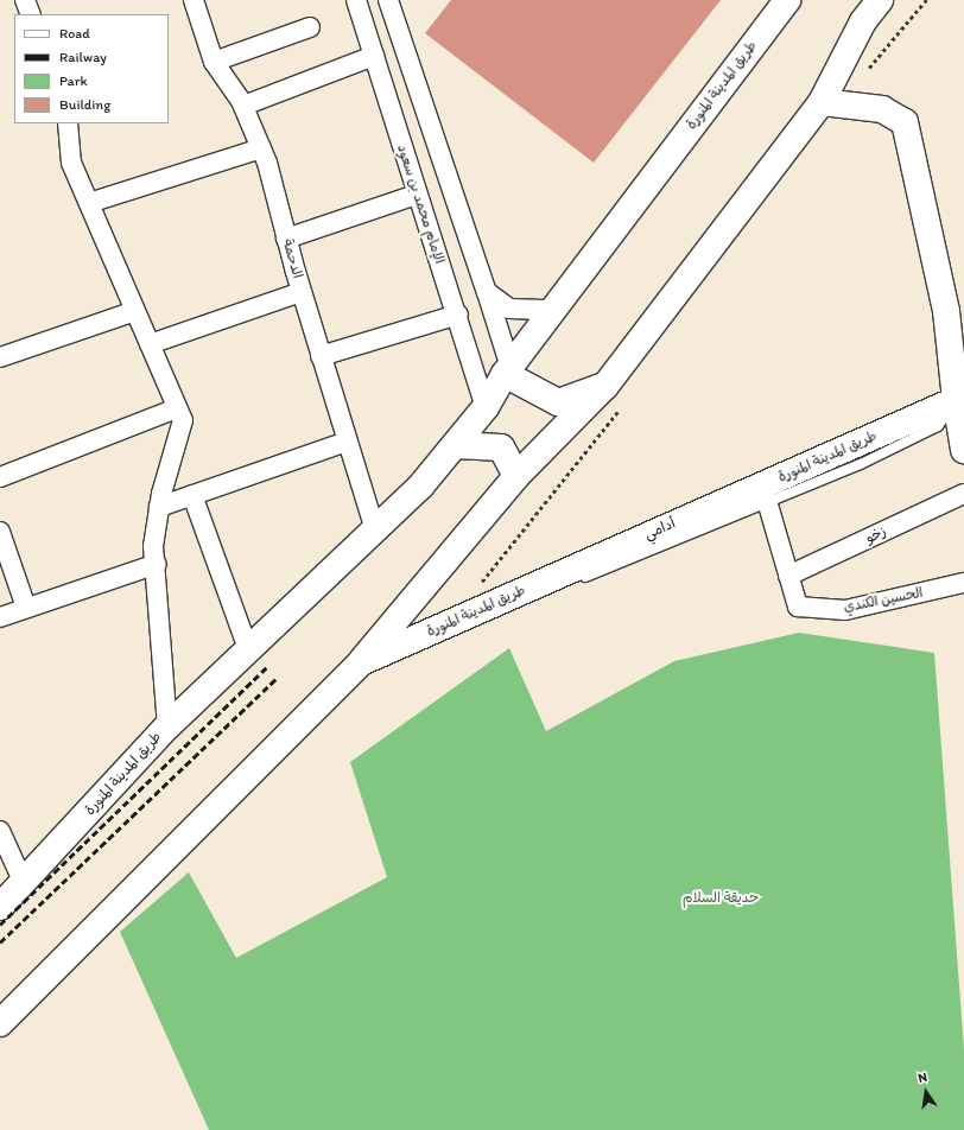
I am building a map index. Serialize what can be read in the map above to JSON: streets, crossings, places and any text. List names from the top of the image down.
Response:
{
  "streets": {
    "main road": ["طريق المدينة المنورة"],
    "street": [
      "الإمام محمد بن سعود",
      "الدحمة",
      "زخو",
      "الحسين الكندي"
    ],
    "lane": ["أدامي"]
  },
  "crossings": [
    ["طريق المدينة المنورة", "الإمام محمد بن سعود"],
    ["طريق المدينة المنورة", "الدحمة"],
    ["طريق المدينة المنورة", "أدامي"],
    ["أدامي", "الحسين الكندي"],
    ["زخو", "الحسين الكندي"]
  ],
  "parks": ["حديقة السلام"],
  "legend": [
    "Road",
    "Railway",
    "Park",
    "Building"
  ],
  "north": "top"
}
